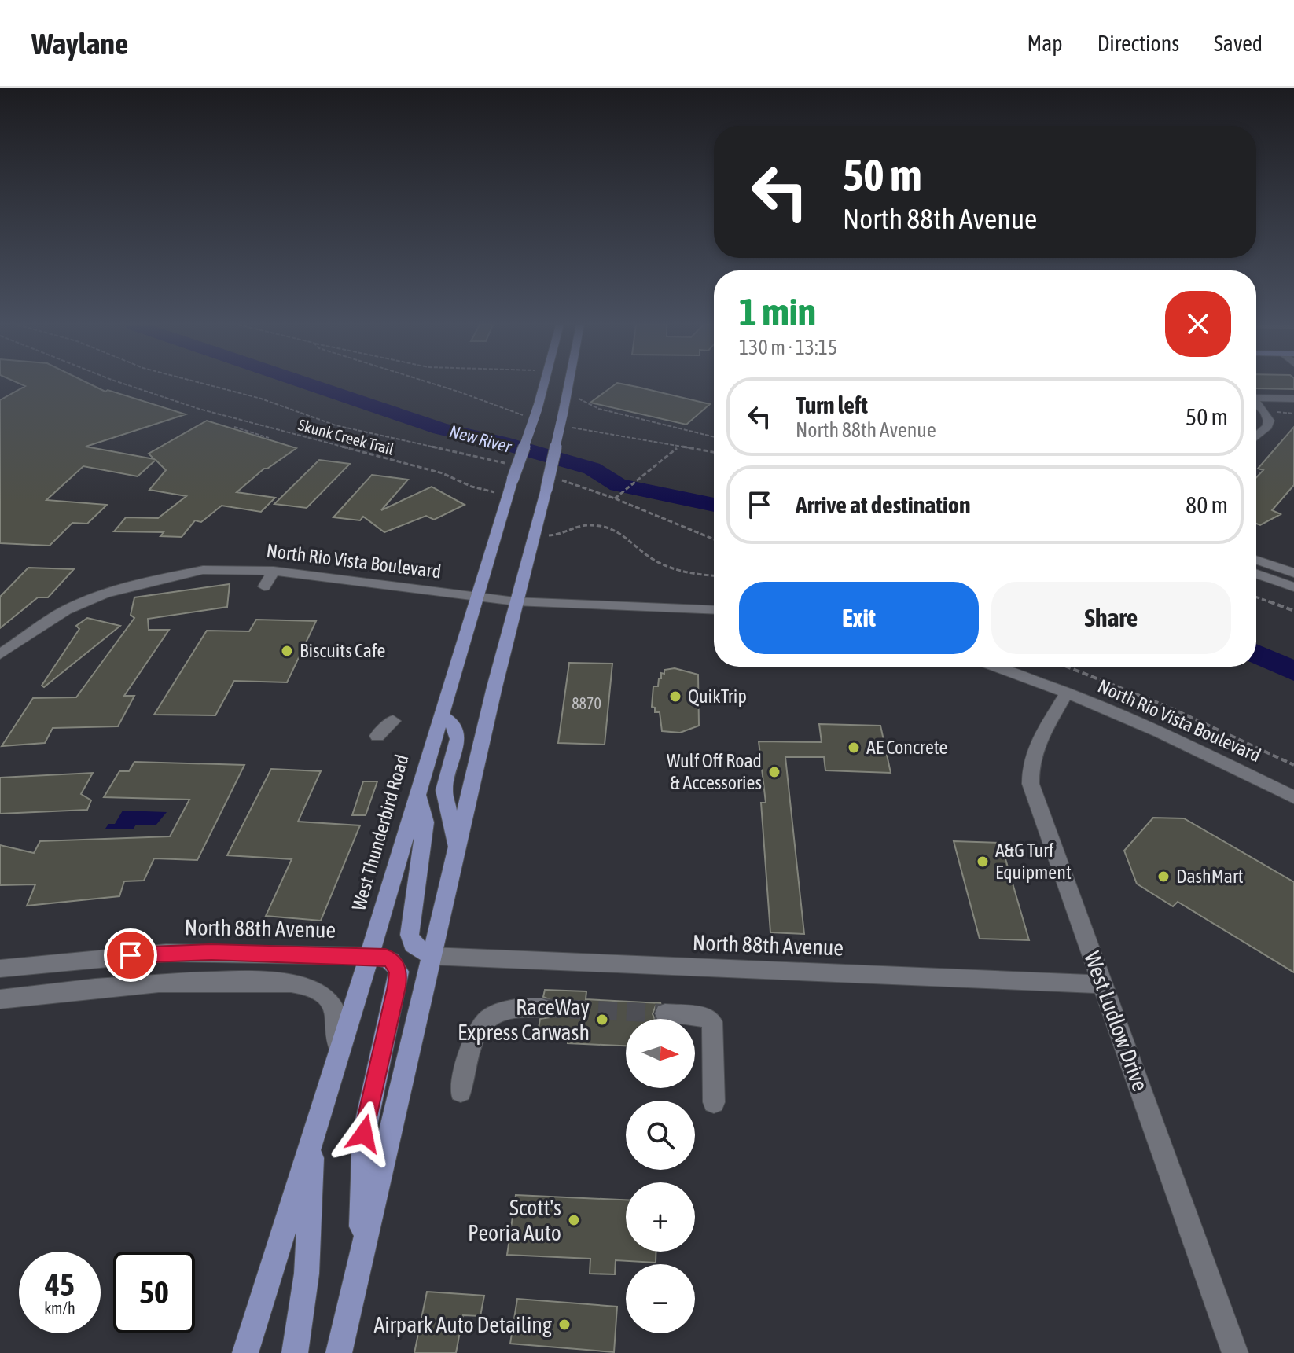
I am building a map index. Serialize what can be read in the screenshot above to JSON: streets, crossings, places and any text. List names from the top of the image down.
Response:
{
  "streets": {
    "main road": ["West Thunderbird Road"],
    "street": ["North Rio Vista Boulevard", "North 88th Avenue", "West Ludlow Drive"],
    "path": ["Skunk Creek Trail"]
  },
  "crossings": [
    ["Skunk Creek Trail", "West Thunderbird Road"],
    ["North Rio Vista Boulevard", "West Thunderbird Road"],
    ["North Rio Vista Boulevard", "West Ludlow Drive"],
    ["West Thunderbird Road", "North 88th Avenue"],
    ["North 88th Avenue", "West Ludlow Drive"]
  ],
  "water": ["New River"],
  "places": [
    "Biscuits Cafe",
    "QuikTrip",
    "AE Concrete",
    "Wulf Off Road & Accessories",
    "A&G Turf Equipment",
    "DashMart",
    "RaceWay Express Carwash",
    "Scott's Peoria Auto",
    "Airpark Auto Detailing"
  ],
  "house_numbers": ["8870"],
  "north": "right",
  "page": {
    "header": "Waylane",
    "nav": ["Map", "Directions", "Saved"],
    "turn": ["50 m", "North 88th Avenue"],
    "heading": ["1 min", "130 m · 13:15"],
    "list": [
      {
        "name": "Turn left",
        "note": "North 88th Avenue",
        "value": "50 m"
      },
      {
        "name": "Arrive at destination",
        "value": "80 m"
      }
    ],
    "buttons": ["Exit", "Share"],
    "map_buttons": ["+", "−"],
    "speed": "45 km/h",
    "limit": "50"
  }
}
